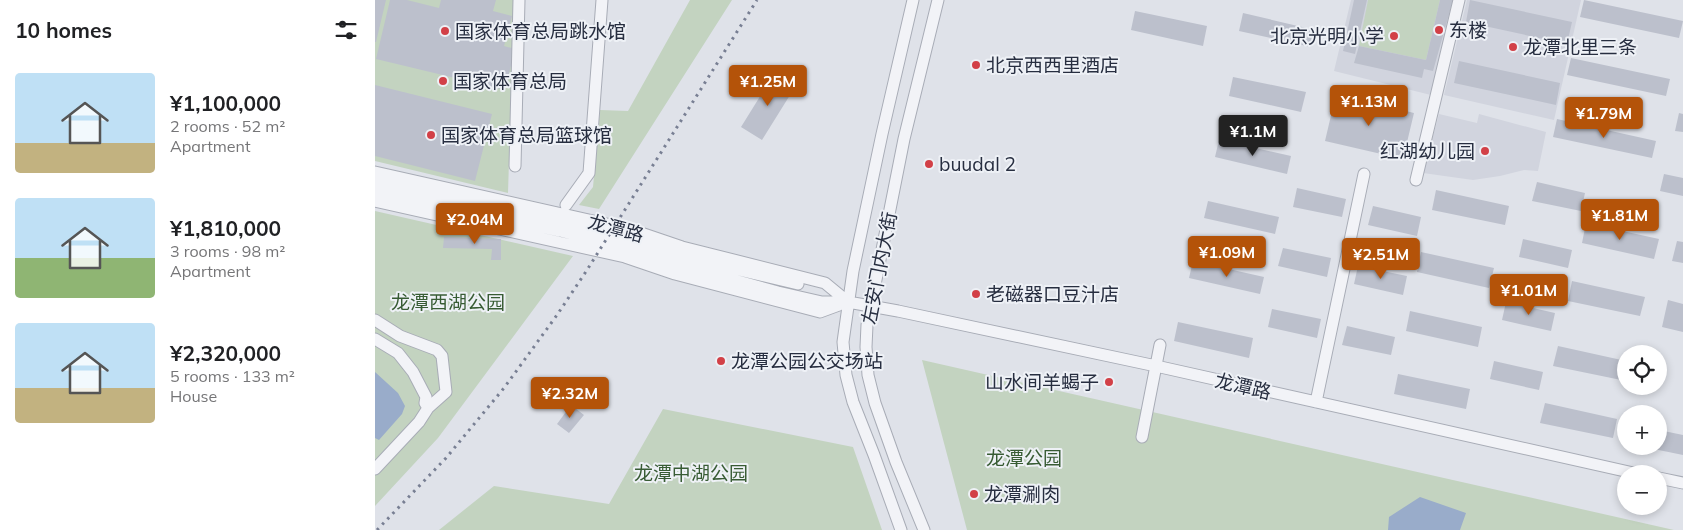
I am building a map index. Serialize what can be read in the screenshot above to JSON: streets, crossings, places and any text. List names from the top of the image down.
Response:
{
  "streets": {
    "street": ["龙潭路", "左安门内大街"]
  },
  "crossings": [
    ["龙潭路", "左安门内大街"]
  ],
  "parks": ["龙潭西湖公园", "龙潭公园", "龙潭中湖公园"],
  "places": [
    "东楼",
    "国家体育总局跳水馆",
    "北京光明小学",
    "龙潭北里三条",
    "北京西西里酒店",
    "国家体育总局",
    "国家体育总局篮球馆",
    "红湖幼儿园",
    "buudal 2",
    "老磁器口豆汁店",
    "龙潭公园公交场站",
    "山水间羊蝎子",
    "龙潭涮肉"
  ],
  "page": {
    "heading": "10 homes",
    "list": [
      {
        "name": "¥1,100,000",
        "note": "2 rooms · 52 m² · Apartment"
      },
      {
        "name": "¥1,810,000",
        "note": "3 rooms · 98 m² · Apartment"
      },
      {
        "name": "¥2,320,000",
        "note": "5 rooms · 133 m² · House"
      }
    ],
    "price": [
      "¥1.25M",
      "¥1.13M",
      "¥1.79M",
      "¥1.1M",
      "¥1.81M",
      "¥2.04M",
      "¥1.09M",
      "¥2.51M",
      "¥1.01M",
      "¥2.32M"
    ],
    "map_buttons": ["+", "−"]
  }
}
